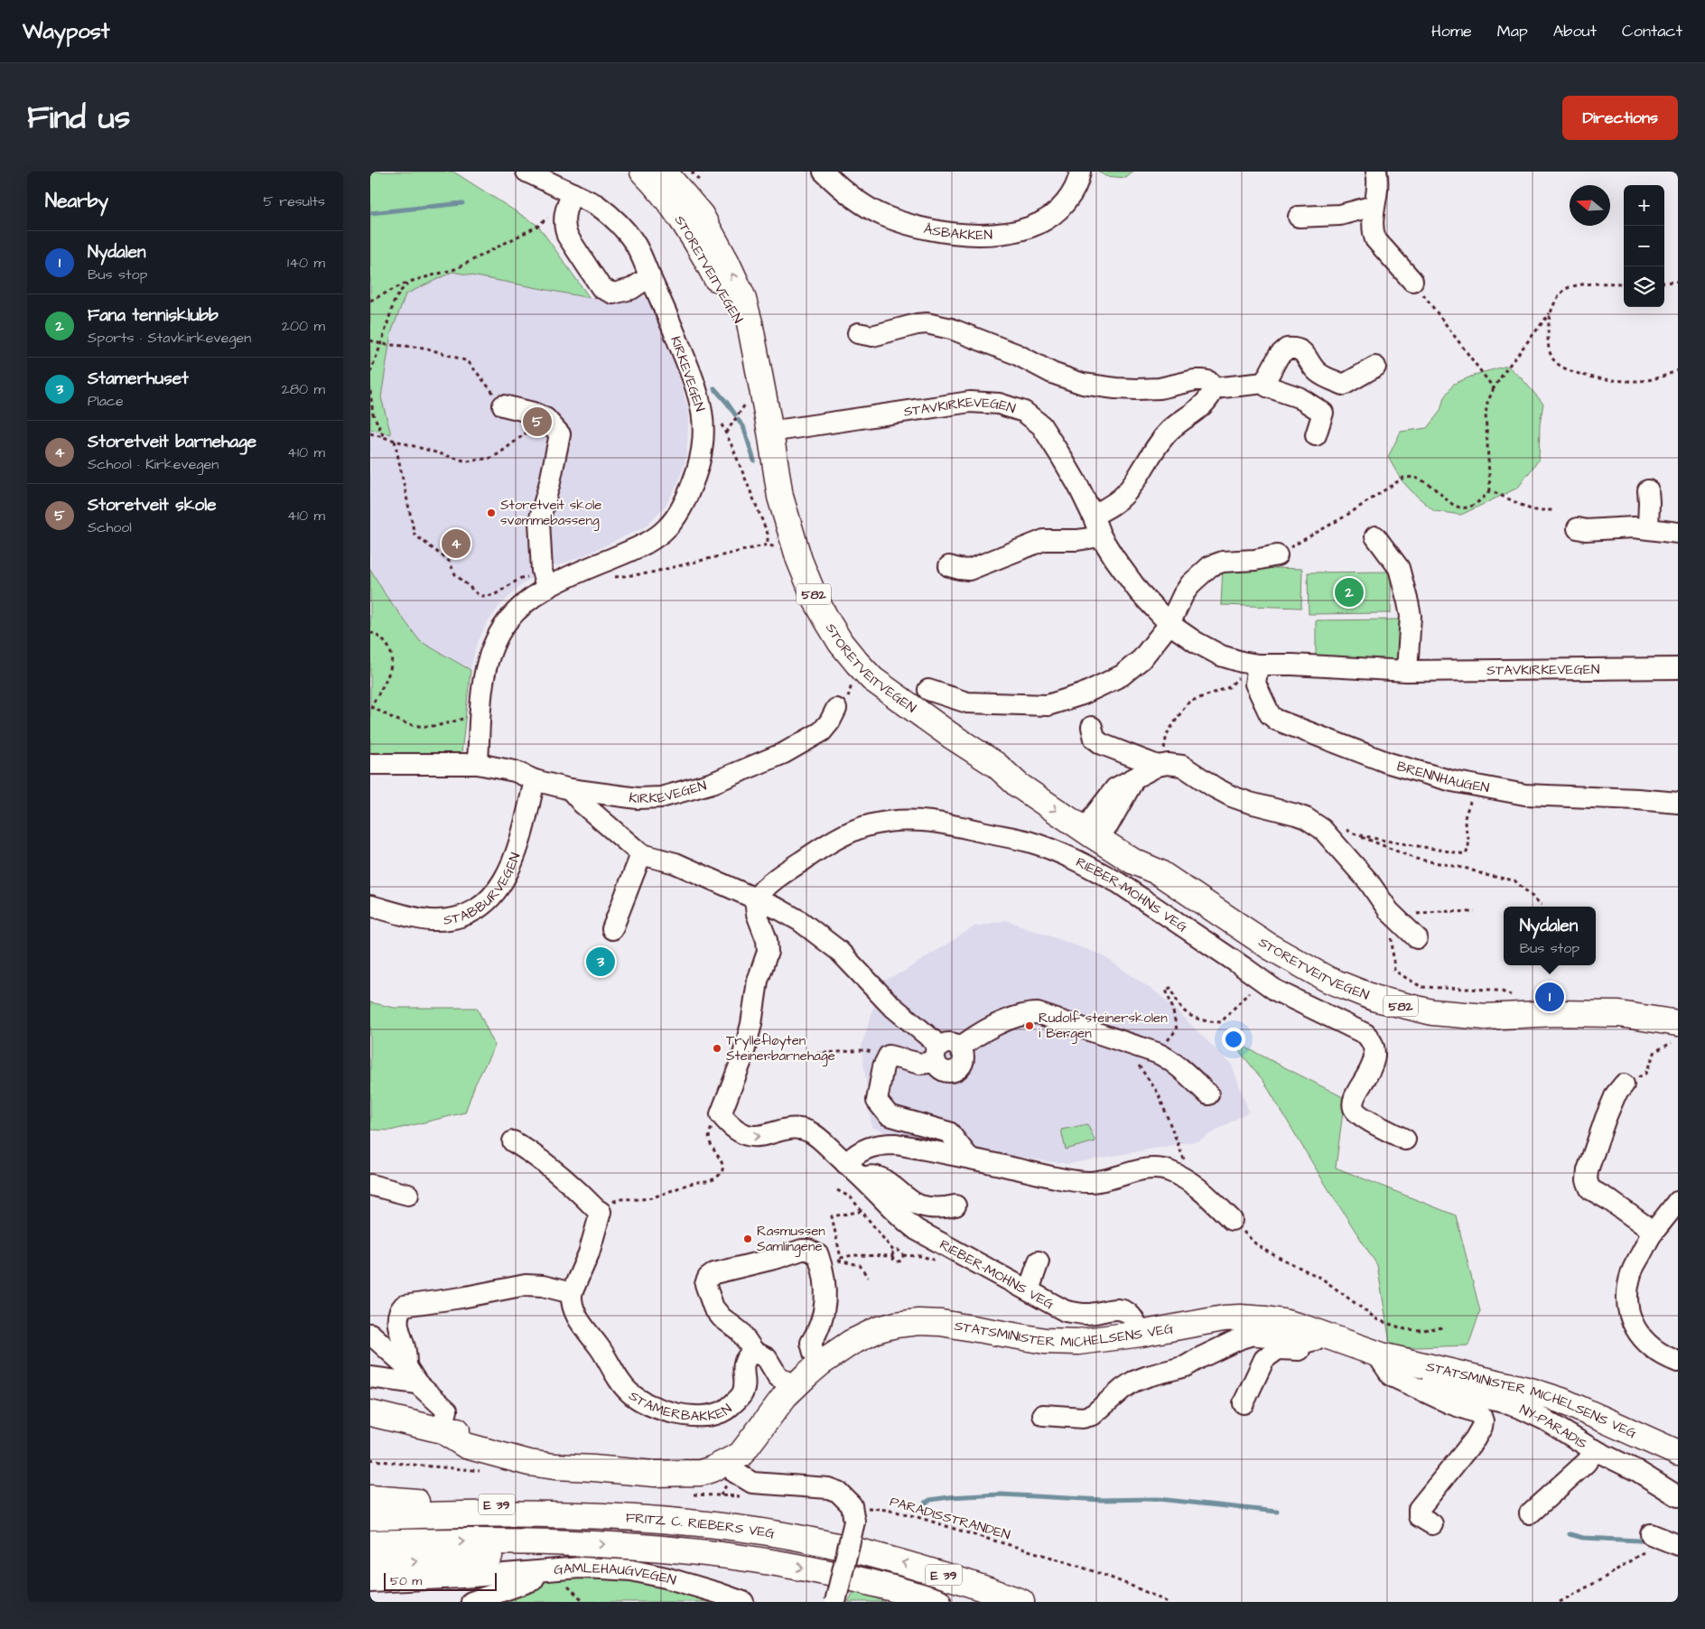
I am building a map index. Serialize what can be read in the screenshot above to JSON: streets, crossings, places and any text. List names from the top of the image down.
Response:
{
  "streets": {
    "main road": [
      "STORETVEITVEGEN",
      "582",
      "STATSMINISTER MICHELSENS VEG",
      "E 39",
      "FRITZ C. RIEBERS VEG"
    ],
    "street": [
      "ÅSBAKKEN",
      "KIRKEVEGEN",
      "STAVKIRKEVEGEN",
      "BRENNHAUGEN",
      "STABBURVEGEN",
      "RIEBER-MOHNS VEG",
      "STAMERBAKKEN",
      "NY-PARADIS",
      "GAMLEHAUGVEGEN"
    ],
    "path": ["PARADISSTRANDEN"]
  },
  "crossings": [
    ["STORETVEITVEGEN", "STAVKIRKEVEGEN"],
    ["KIRKEVEGEN", "STABBURVEGEN"],
    ["STAVKIRKEVEGEN", "BRENNHAUGEN"],
    ["RIEBER-MOHNS VEG", "STATSMINISTER MICHELSENS VEG"],
    ["STATSMINISTER MICHELSENS VEG", "NY-PARADIS"],
    ["E 39", "FRITZ C. RIEBERS VEG"]
  ],
  "places": [
    "Storetveit skole svømmebasseng",
    "Rudolf steinerskolen i Bergen",
    "Tryllefløyten Steinerbarnehage",
    "Rasmussen Samlingene"
  ],
  "scale_bar": "50 m",
  "north": "left",
  "page": {
    "header": "Waypost",
    "nav": [
      "Home",
      "Map",
      "About",
      "Contact"
    ],
    "title": "Find us",
    "buttons": "Directions",
    "heading": ["Nearby", "5 results"],
    "map_buttons": ["+", "−"],
    "list": [
      {
        "mark": "1",
        "name": "Nydalen",
        "note": "Bus stop",
        "value": "140 m"
      },
      {
        "mark": "2",
        "name": "Fana tennisklubb",
        "note": "Sports · Stavkirkevegen",
        "value": "200 m"
      },
      {
        "mark": "3",
        "name": "Stamerhuset",
        "note": "Place",
        "value": "280 m"
      },
      {
        "mark": "4",
        "name": "Storetveit barnehage",
        "note": "School · Kirkevegen",
        "value": "410 m"
      },
      {
        "mark": "5",
        "name": "Storetveit skole",
        "note": "School",
        "value": "410 m"
      }
    ],
    "pins": [
      "5",
      "4",
      "2",
      "3",
      "1"
    ],
    "popup": ["Nydalen", "Bus stop"],
    "scale": "50 m"
  }
}
